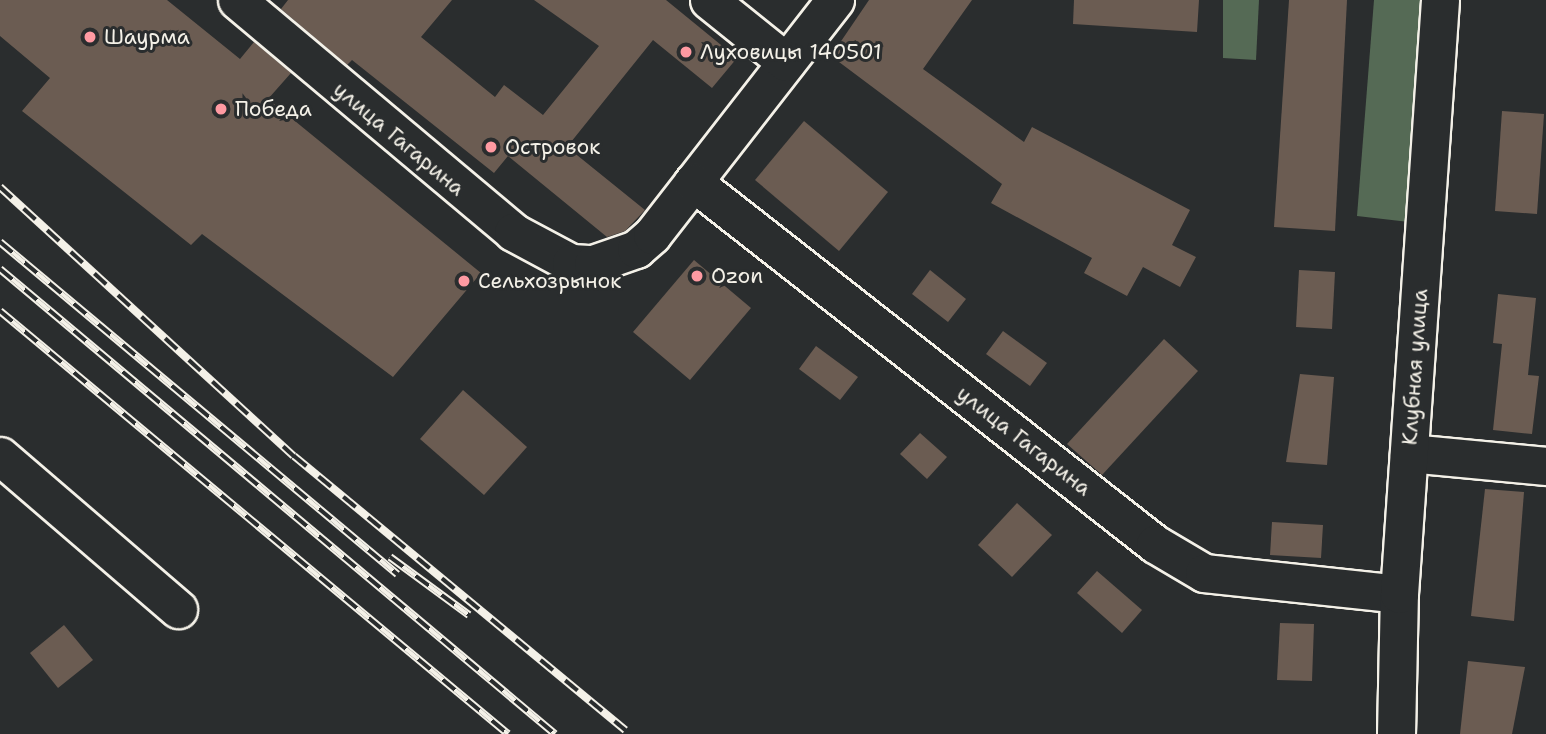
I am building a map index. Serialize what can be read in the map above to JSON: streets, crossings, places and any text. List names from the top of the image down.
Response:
{
  "streets": {
    "street": ["улица Гагарина", "Клубная улица"]
  },
  "crossings": [
    ["улица Гагарина", "Клубная улица"]
  ],
  "places": [
    "Шаурма",
    "Луховицы 140501",
    "Победа",
    "Островок",
    "Ozon",
    "Сельхозрынок"
  ]
}
